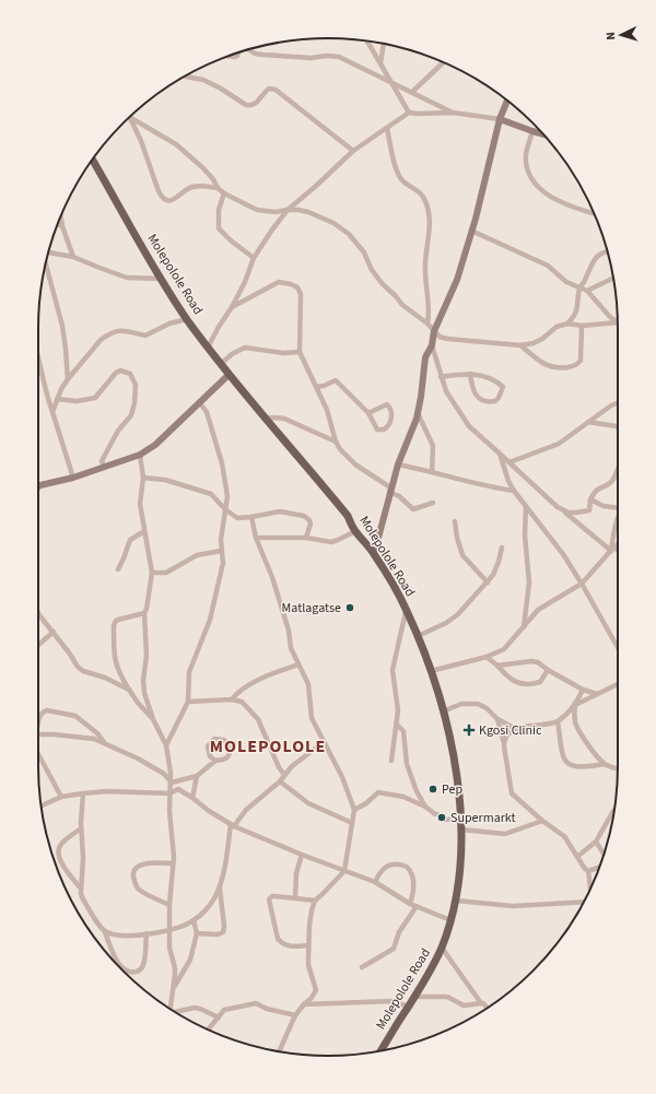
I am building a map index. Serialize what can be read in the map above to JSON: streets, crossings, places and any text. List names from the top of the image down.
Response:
{
  "streets": {
    "main road": ["Molepolole Road"]
  },
  "districts": ["MOLEPOLOLE"],
  "places": {
    "other": ["Matlagatse", "Pep", "Supermarkt"],
    "health": ["Kgosi Clinic"]
  },
  "north": "left"
}
